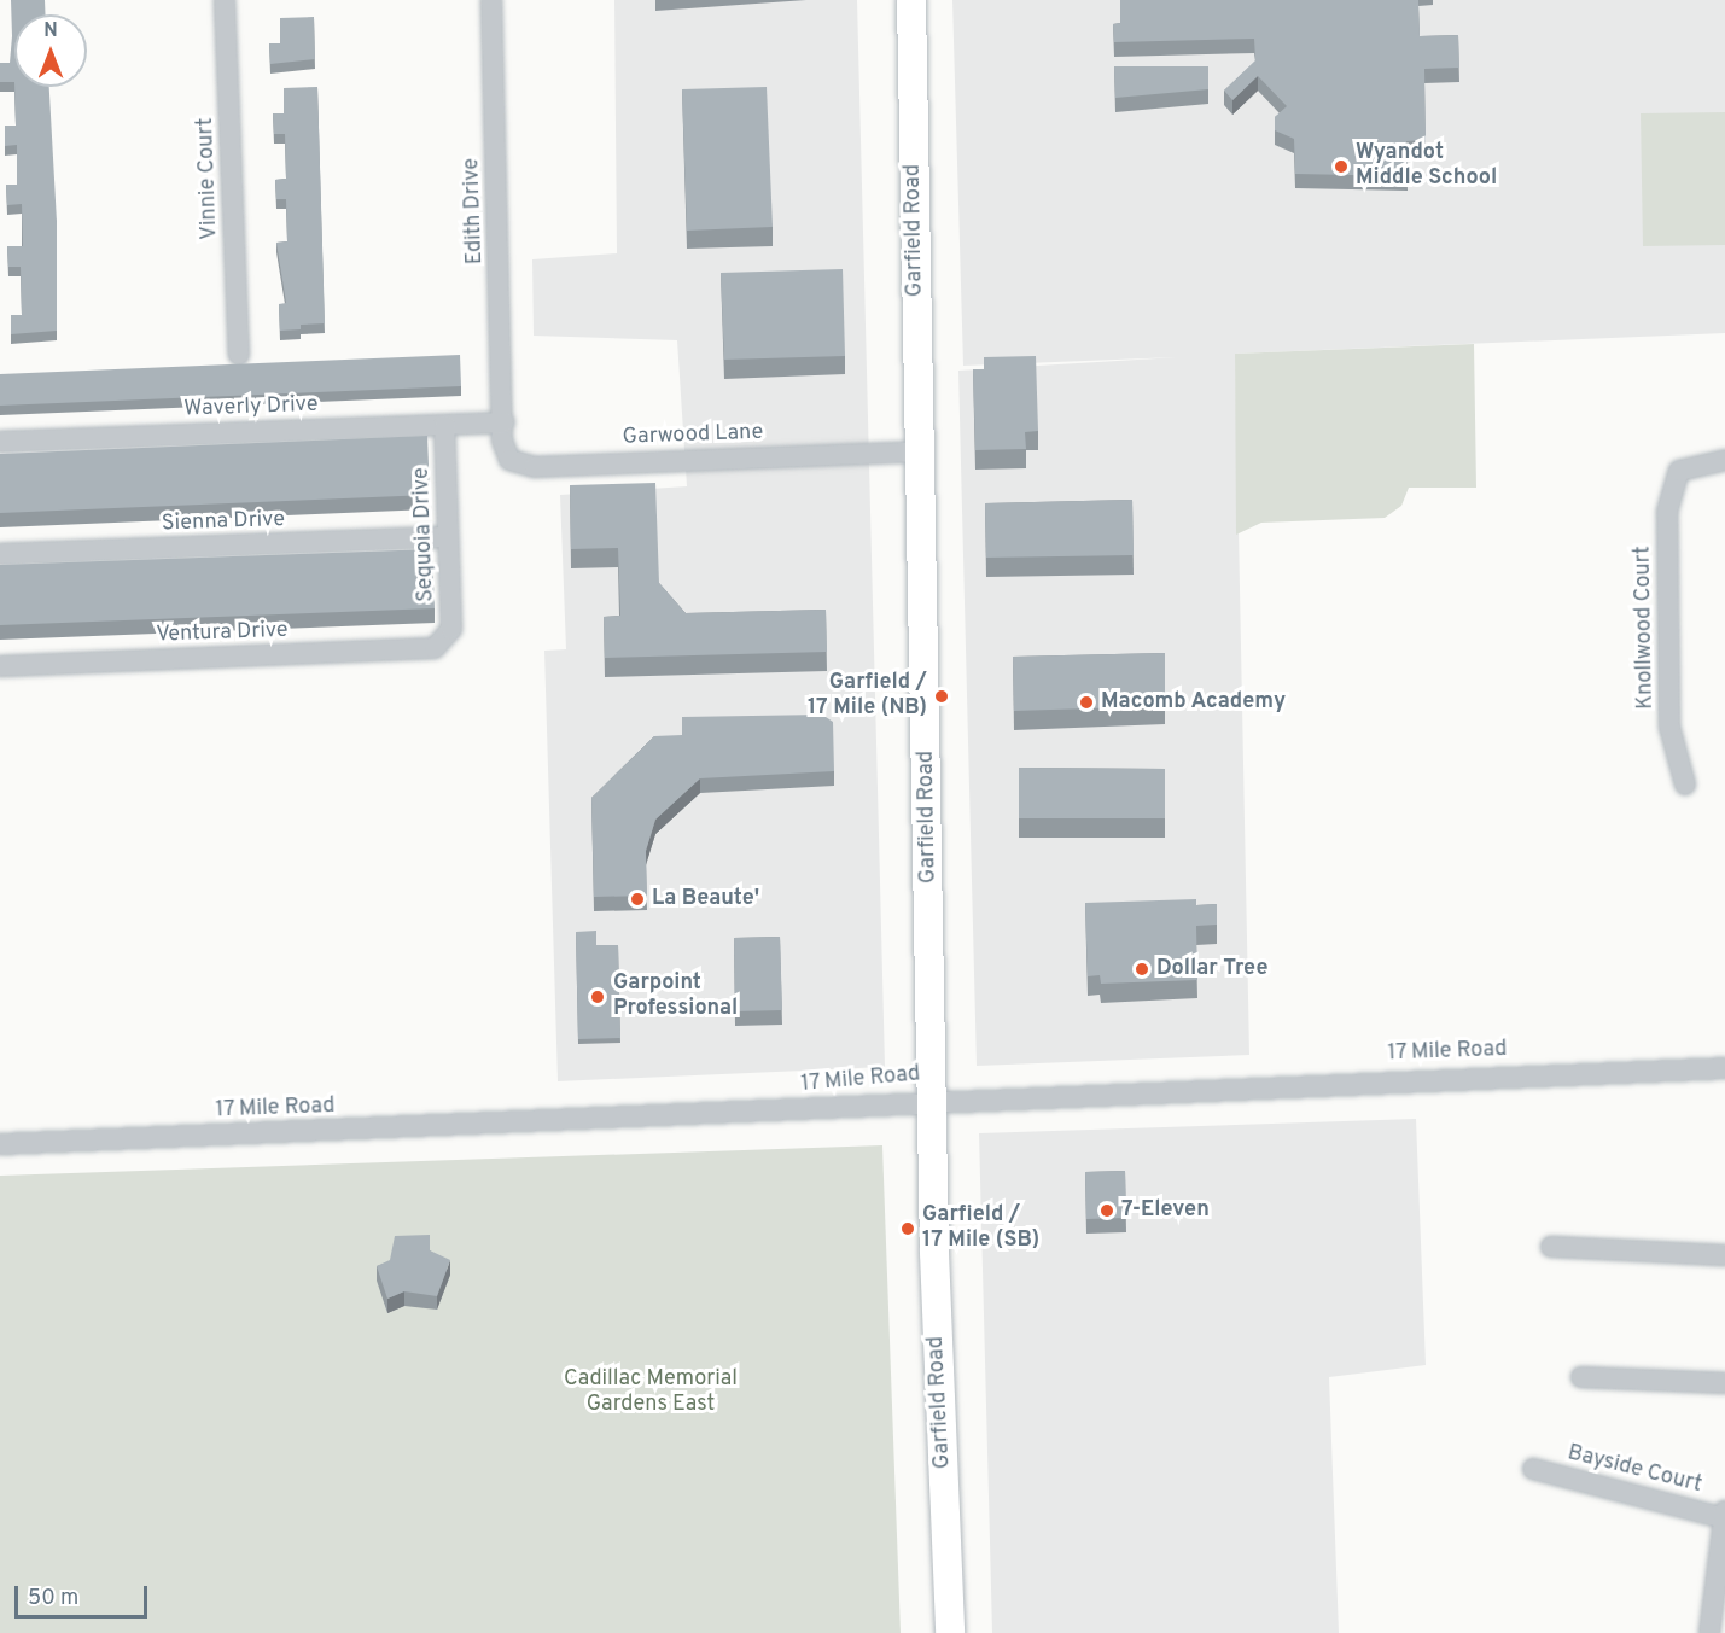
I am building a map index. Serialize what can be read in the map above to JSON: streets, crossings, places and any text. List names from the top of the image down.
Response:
{
  "streets": {
    "main road": ["Garfield Road"],
    "street": [
      "Vinnie Court",
      "Edith Drive",
      "Waverly Drive",
      "Garwood Lane",
      "Sienna Drive",
      "Sequoia Drive",
      "Knollwood Court",
      "Ventura Drive",
      "17 Mile Road",
      "Bayside Court"
    ]
  },
  "crossings": [
    ["Edith Drive", "Waverly Drive"],
    ["Edith Drive", "Garwood Lane"],
    ["Garfield Road", "Garwood Lane"],
    ["Garfield Road", "17 Mile Road"],
    ["Waverly Drive", "Garwood Lane"],
    ["Waverly Drive", "Sequoia Drive"],
    ["Sienna Drive", "Sequoia Drive"],
    ["Sequoia Drive", "Ventura Drive"]
  ],
  "parks": ["Cadillac Memorial Gardens East"],
  "places": [
    "Wyandot Middle School",
    "Garfield / 17 Mile (NB)",
    "Macomb Academy",
    "La Beaute'",
    "Dollar Tree",
    "Garpoint Professional",
    "7-Eleven",
    "Garfield / 17 Mile (SB)"
  ],
  "scale_bar": "50 m",
  "north": "top"
}
